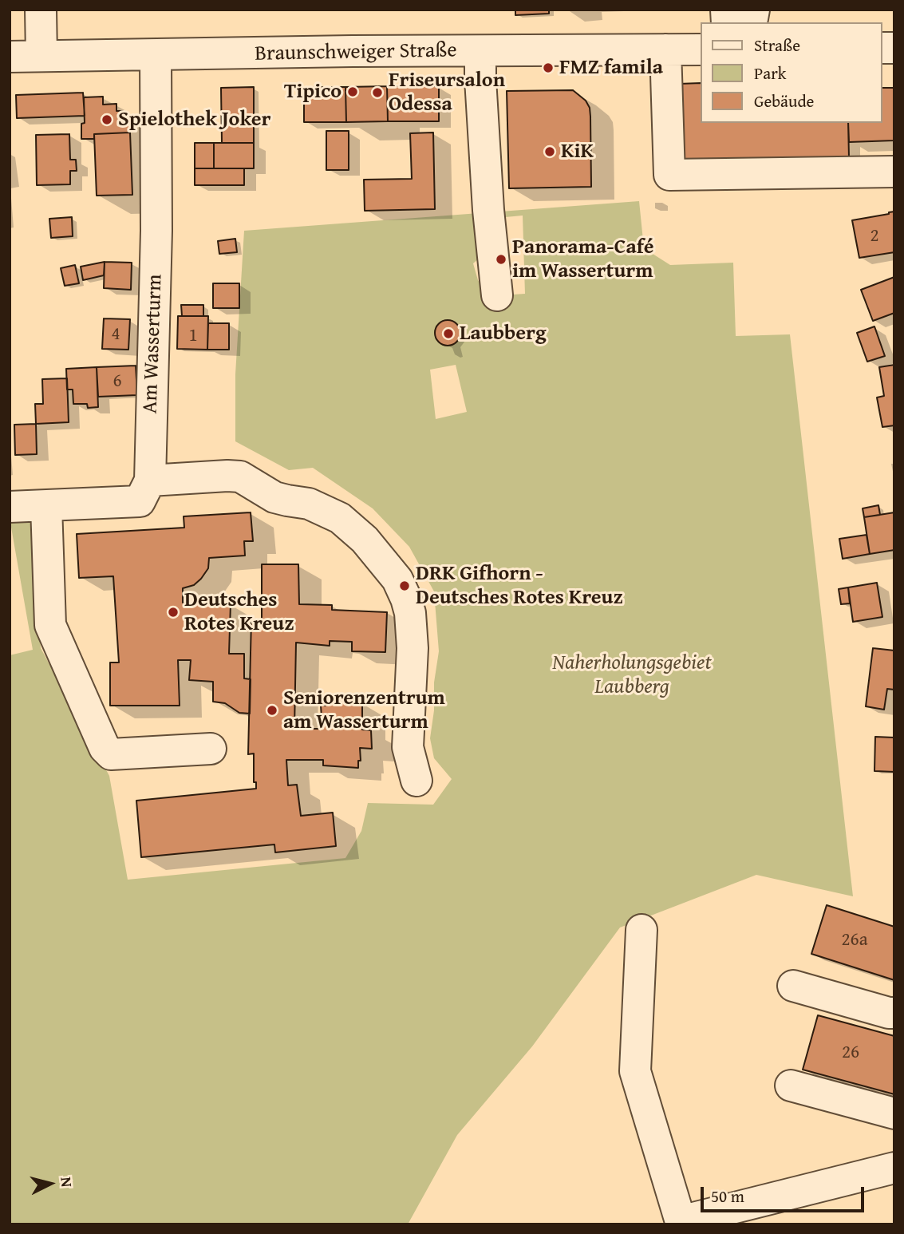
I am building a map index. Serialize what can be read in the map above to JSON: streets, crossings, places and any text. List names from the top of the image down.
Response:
{
  "streets": {
    "street": ["Braunschweiger Straße", "Am Wasserturm"]
  },
  "crossings": [
    ["Braunschweiger Straße", "Am Wasserturm"]
  ],
  "parks": ["Naherholungsgebiet Laubberg"],
  "places": [
    "FMZ famila",
    "Tipico",
    "Friseursalon Odessa",
    "Spielothek Joker",
    "KiK",
    "Panorama-Café im Wasserturm",
    "Laubberg",
    "DRK Gifhorn - Deutsches Rotes Kreuz",
    "Deutsches Rotes Kreuz",
    "Seniorenzentrum am Wasserturm"
  ],
  "house_numbers": [
    "2",
    "4",
    "1",
    "6",
    "26a",
    "26"
  ],
  "legend": ["Straße", "Park", "Gebäude"],
  "scale_bar": "50 m",
  "north": "right"
}
